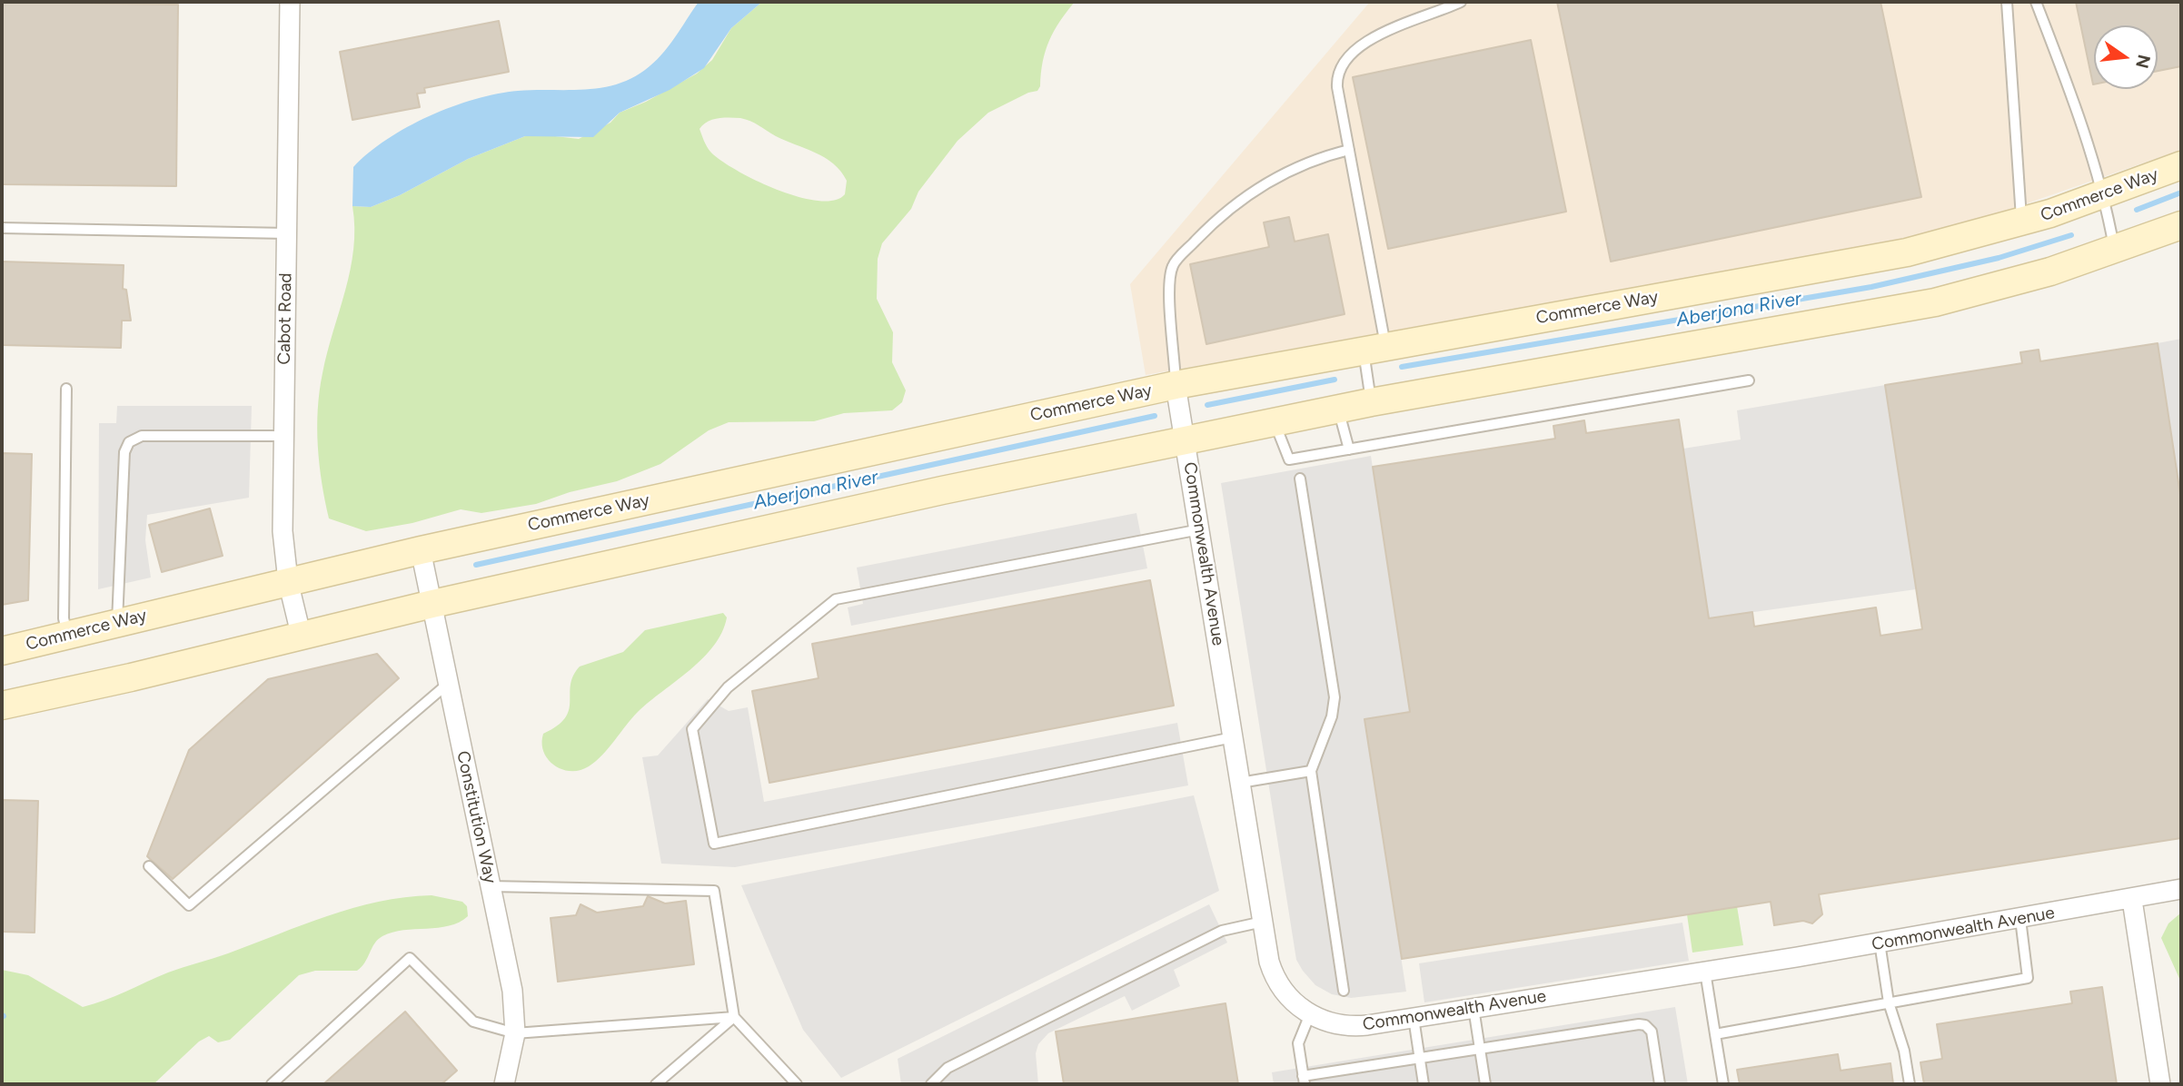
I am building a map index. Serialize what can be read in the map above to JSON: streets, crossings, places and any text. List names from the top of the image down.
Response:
{
  "streets": {
    "street": [
      "Commerce Way",
      "Cabot Road",
      "Commonwealth Avenue",
      "Constitution Way"
    ]
  },
  "crossings": [
    ["Commerce Way", "Cabot Road"],
    ["Commerce Way", "Commonwealth Avenue"],
    ["Commerce Way", "Constitution Way"]
  ],
  "water": ["Aberjona River"],
  "north": "right"
}
